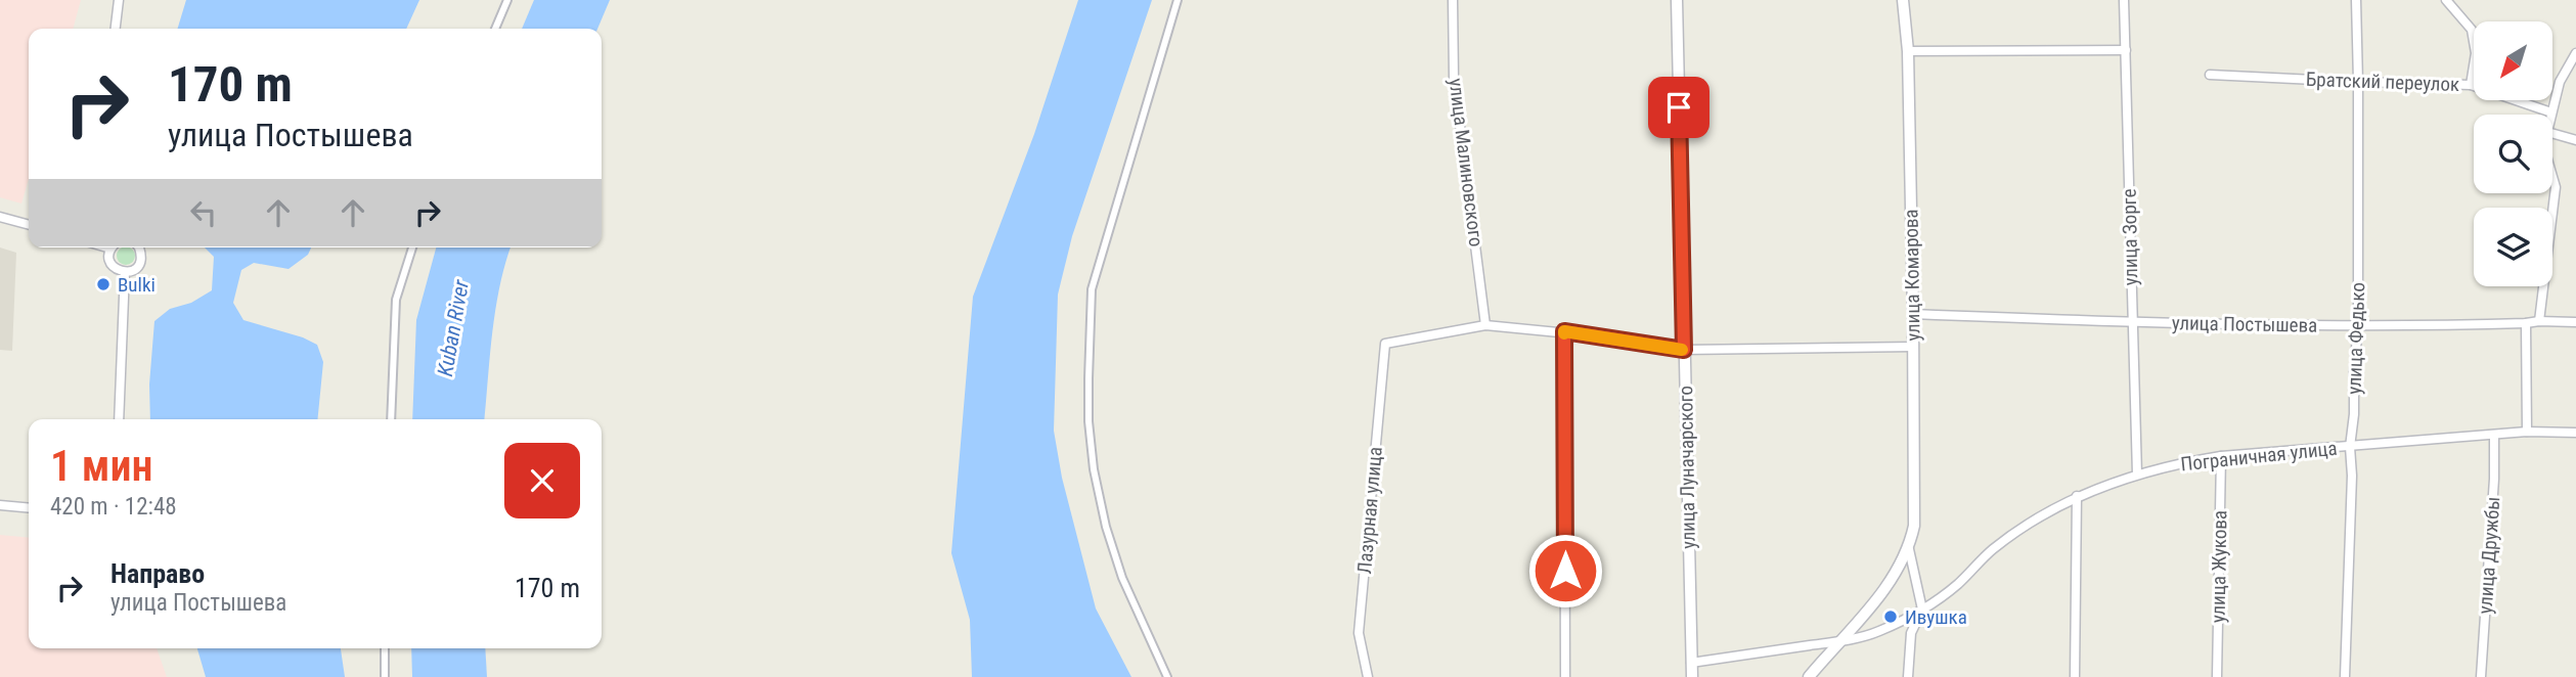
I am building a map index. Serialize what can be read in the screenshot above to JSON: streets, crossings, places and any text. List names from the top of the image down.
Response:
{
  "streets": {
    "street": [
      "Братский переулок",
      "улица Малиновского",
      "улица Зорге",
      "улица Комарова",
      "улица Постышева",
      "улица Федько",
      "Пограничная улица",
      "улица Луначарского",
      "Лазурная улица",
      "улица Дружбы",
      "улица Жукова"
    ]
  },
  "crossings": [
    ["Братский переулок", "улица Федько"],
    ["улица Малиновского", "Лазурная улица"],
    ["улица Зорге", "улица Постышева"],
    ["улица Зорге", "Пограничная улица"],
    ["улица Комарова", "улица Постышева"],
    ["улица Комарова", "Пограничная улица"],
    ["улица Постышева", "улица Федько"],
    ["улица Федько", "Пограничная улица"],
    ["Пограничная улица", "улица Луначарского"],
    ["Пограничная улица", "улица Дружбы"],
    ["Пограничная улица", "улица Жукова"]
  ],
  "water": ["Kuban River"],
  "places": ["Bulki", "Ивушка"],
  "north": "bottom left",
  "page": {
    "turn": ["170 m", "улица Постышева"],
    "heading": ["1 мин", "420 m · 12:48"],
    "list": [
      {
        "name": "Направо",
        "note": "улица Постышева",
        "value": "170 m"
      }
    ]
  }
}
